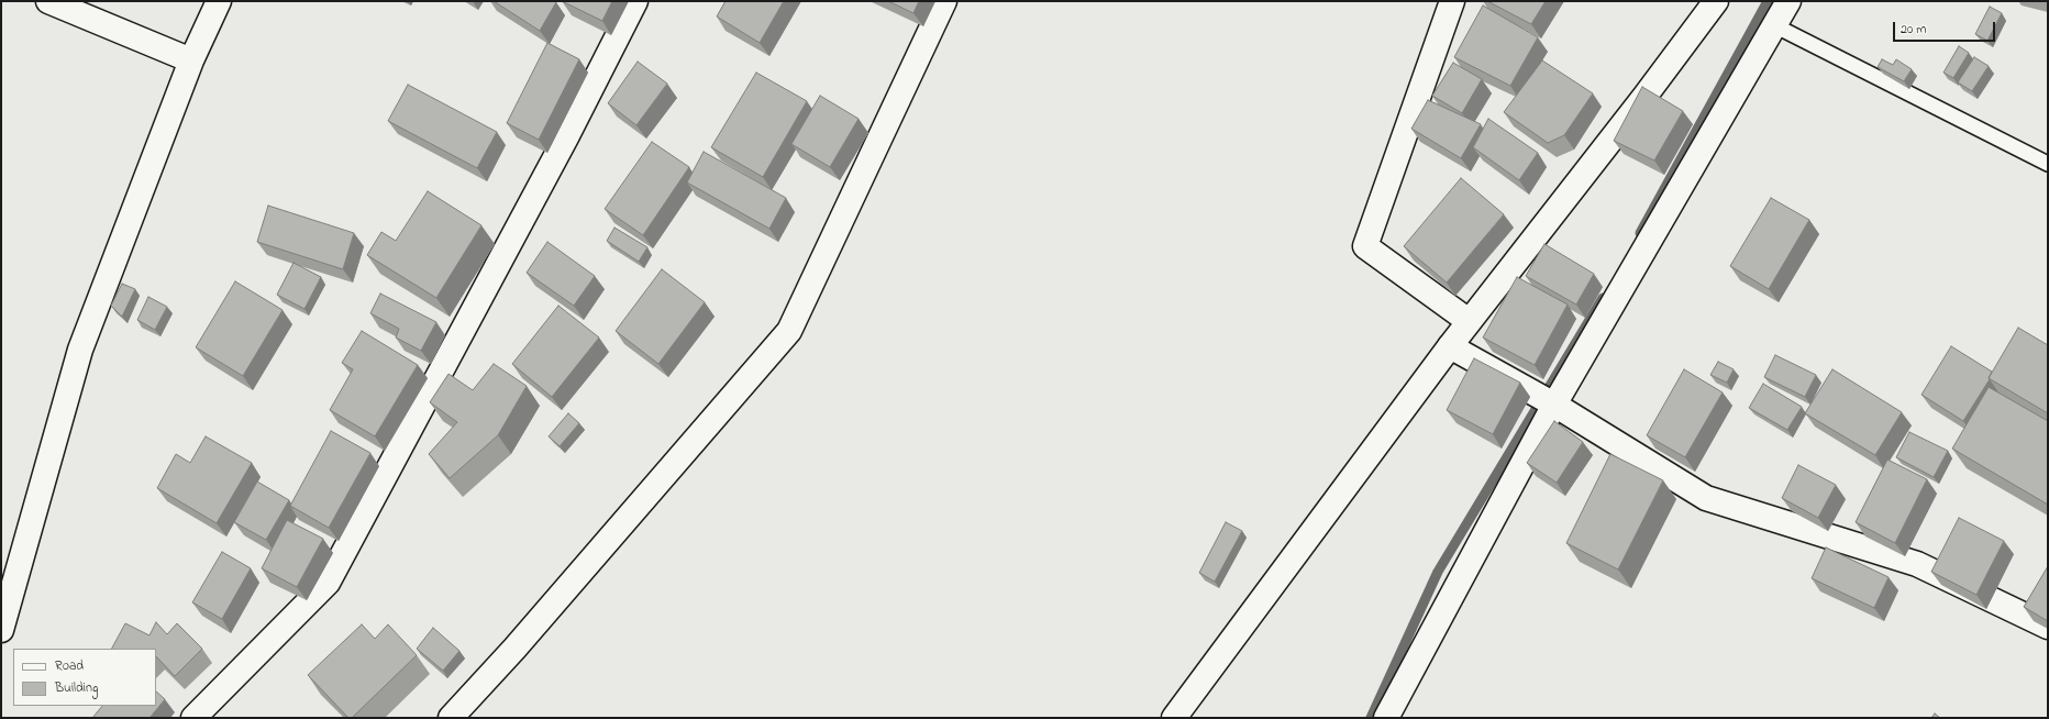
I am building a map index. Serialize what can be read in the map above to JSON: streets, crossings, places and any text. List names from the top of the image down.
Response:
{
  "legend": ["Road", "Building"],
  "scale_bar": "20 m"
}
